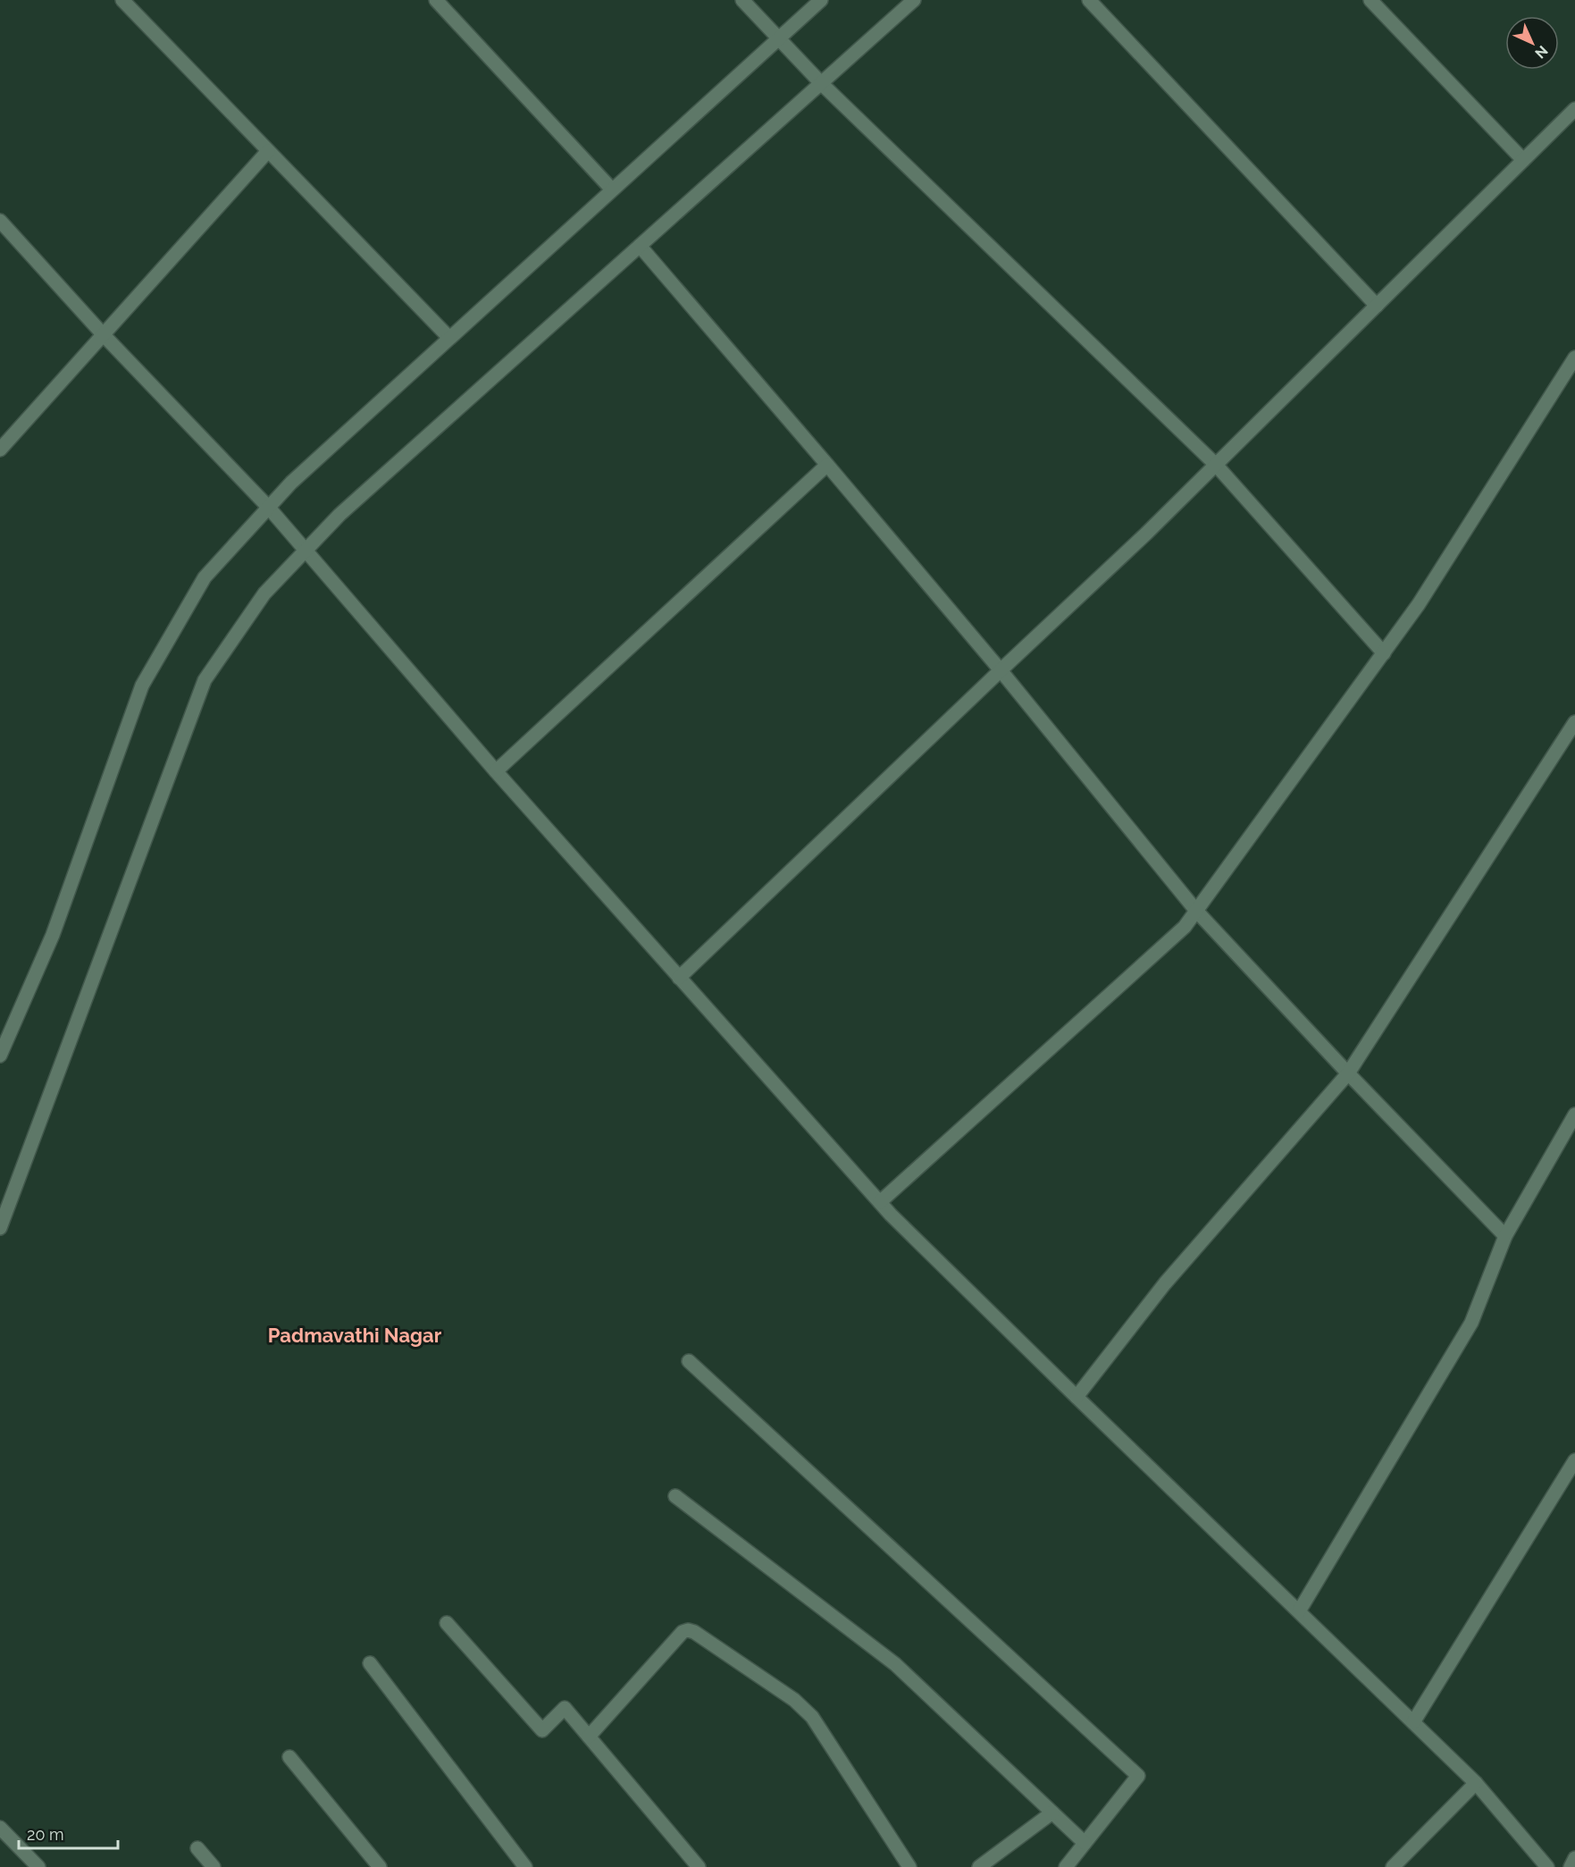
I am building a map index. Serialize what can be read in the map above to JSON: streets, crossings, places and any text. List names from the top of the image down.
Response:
{
  "districts": ["Padmavathi Nagar"],
  "scale_bar": "20 m",
  "north": "bottom right"
}
